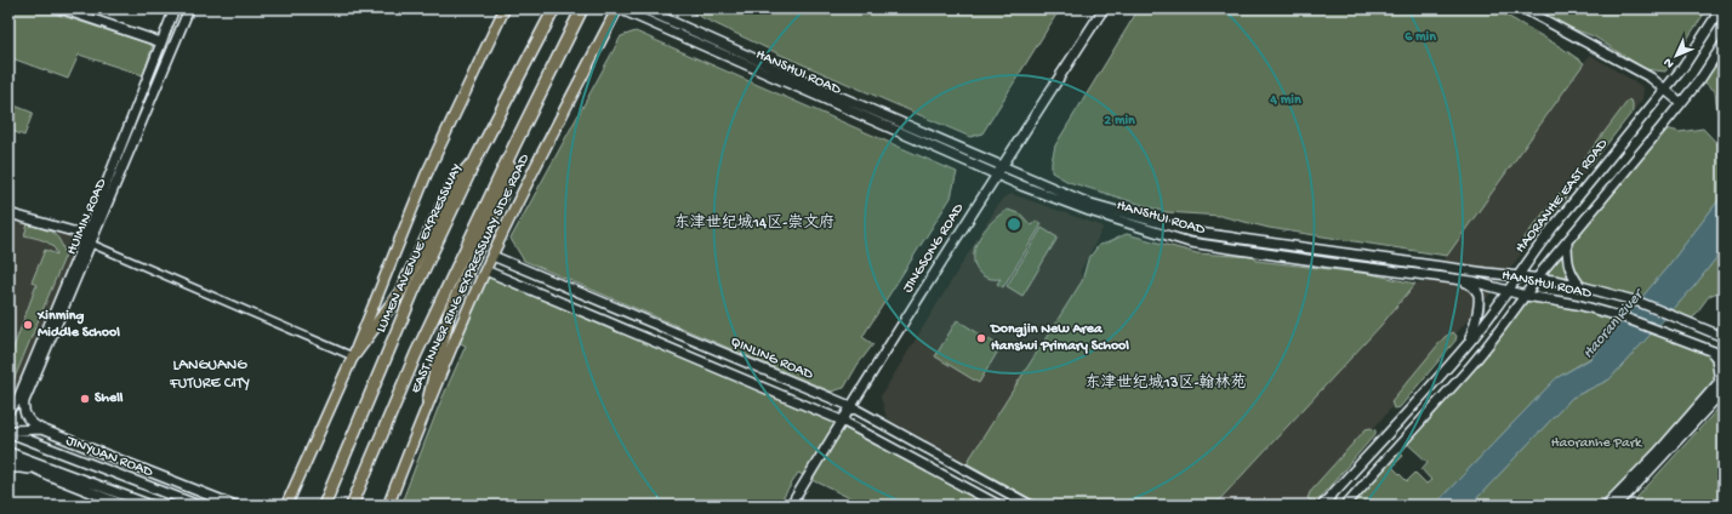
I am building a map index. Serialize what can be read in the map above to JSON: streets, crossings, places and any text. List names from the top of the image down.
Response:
{
  "streets": {
    "highway": ["LUMEN AVENUE EXPRESSWAY"],
    "main road": [
      "HANSHUI ROAD",
      "HAORANHE EAST ROAD",
      "HUIMIN ROAD",
      "JINGSONG ROAD",
      "EAST INNER RING EXPRESSWAY SIDE ROAD",
      "QINLING ROAD",
      "JINYUAN ROAD"
    ]
  },
  "crossings": [
    ["HANSHUI ROAD", "HAORANHE EAST ROAD"],
    ["HANSHUI ROAD", "JINGSONG ROAD"],
    ["HANSHUI ROAD", "EAST INNER RING EXPRESSWAY SIDE ROAD"],
    ["JINGSONG ROAD", "QINLING ROAD"],
    ["EAST INNER RING EXPRESSWAY SIDE ROAD", "QINLING ROAD"]
  ],
  "districts": ["东津世纪城14区-崇文府", "LANGUANG FUTURE CITY", "东津世纪城13区-翰林苑"],
  "water": ["Haoran River"],
  "parks": ["Haoranhe Park"],
  "places": ["Xinming Middle School", "Dongjin New Area Hanshui Primary School", "Shell"],
  "north": "bottom left",
  "rings": ["6 min", "4 min", "2 min"]
}
